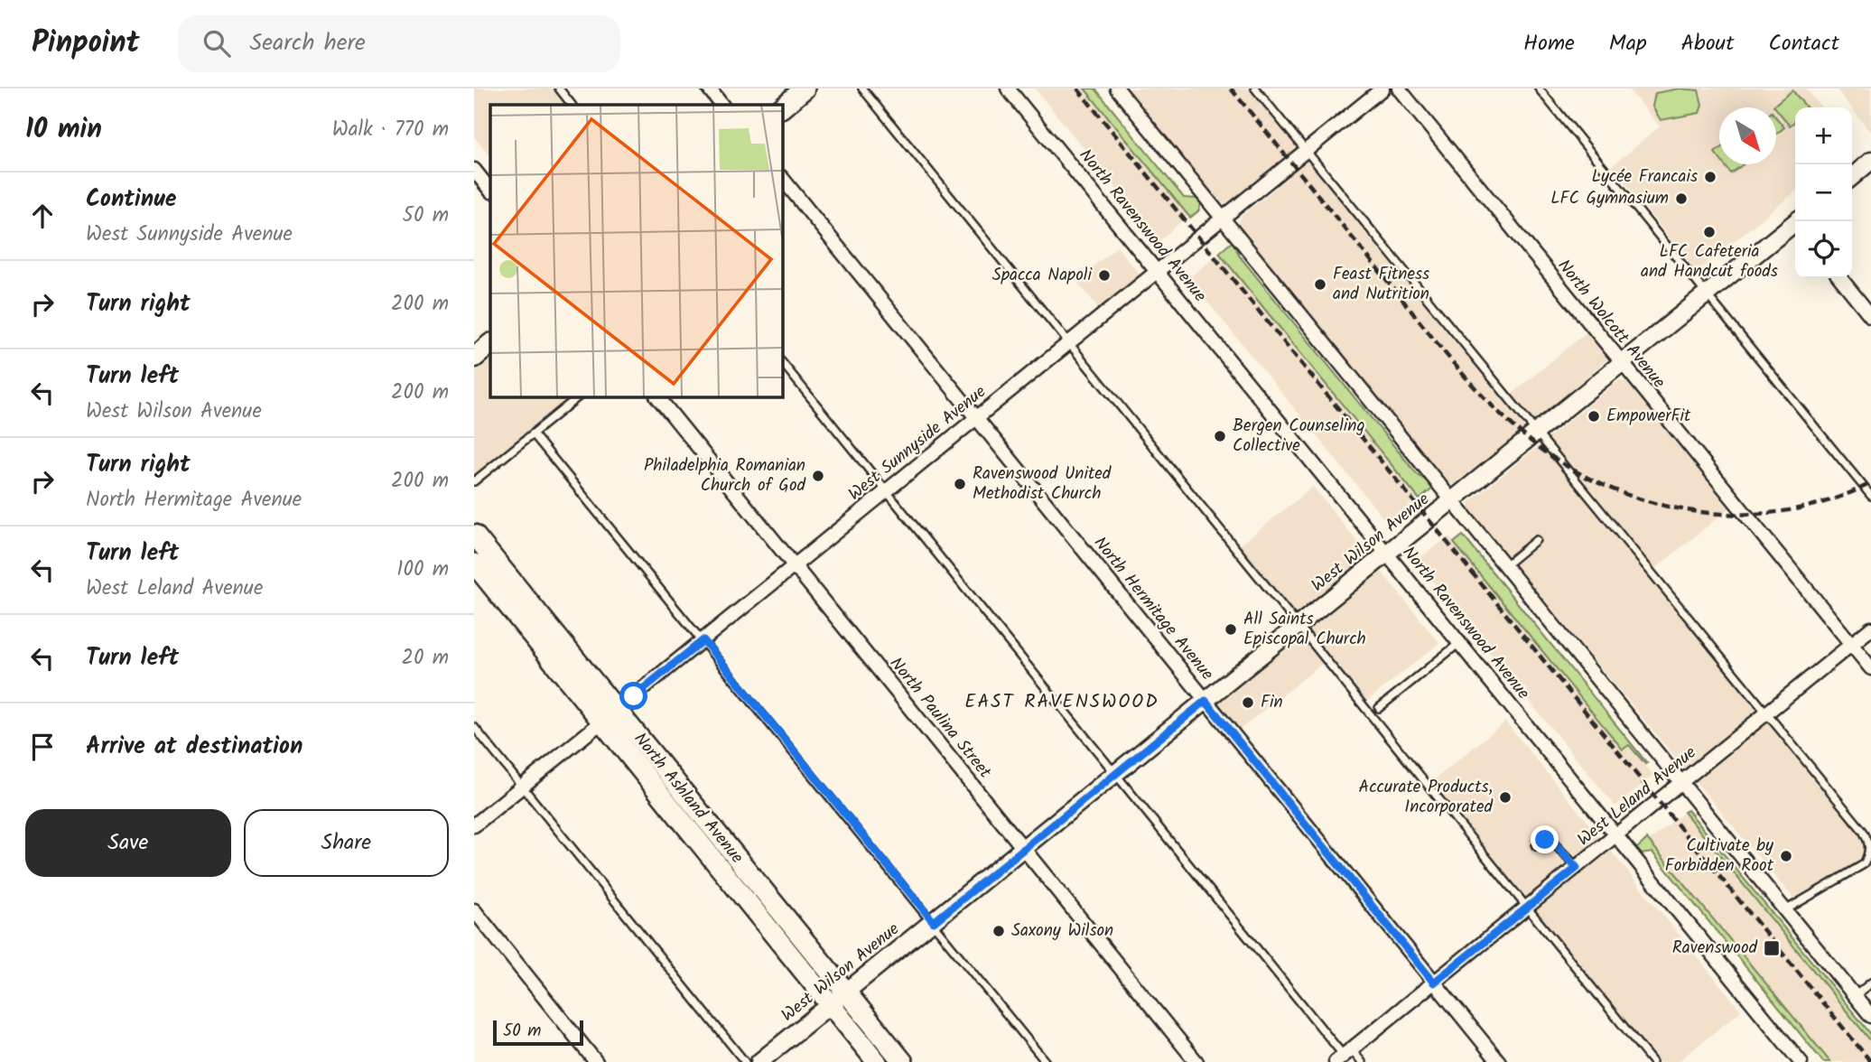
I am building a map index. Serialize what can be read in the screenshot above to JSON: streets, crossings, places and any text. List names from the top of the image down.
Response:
{
  "streets": {
    "main road": ["North Ashland Avenue"],
    "street": [
      "North Ravenswood Avenue",
      "North Wolcott Avenue",
      "West Sunnyside Avenue",
      "West Wilson Avenue",
      "North Hermitage Avenue",
      "North Paulina Street",
      "West Leland Avenue"
    ]
  },
  "crossings": [
    ["North Ravenswood Avenue", "West Sunnyside Avenue"],
    ["North Ravenswood Avenue", "West Wilson Avenue"],
    ["North Ravenswood Avenue", "West Leland Avenue"],
    ["North Wolcott Avenue", "West Wilson Avenue"],
    ["North Wolcott Avenue", "West Leland Avenue"],
    ["West Sunnyside Avenue", "North Hermitage Avenue"],
    ["West Sunnyside Avenue", "North Paulina Street"],
    ["West Sunnyside Avenue", "North Ashland Avenue"],
    ["West Wilson Avenue", "North Hermitage Avenue"],
    ["West Wilson Avenue", "North Paulina Street"],
    ["West Wilson Avenue", "North Ashland Avenue"],
    ["North Hermitage Avenue", "West Leland Avenue"]
  ],
  "districts": ["EAST RAVENSWOOD"],
  "places": {
    "other": [
      "Lycée Francais",
      "LFC Gymnasium",
      "LFC Cafeteria and Handcut foods",
      "Spacca Napoli",
      "Feast Fitness and Nutrition",
      "EmpowerFit",
      "Bergen Counseling Collective",
      "Philadelphia Romanian Church of God",
      "Ravenswood United Methodist Church",
      "All Saints Episcopal Church",
      "Fin",
      "Accurate Products, Incorporated",
      "Cultivate by Forbidden Root",
      "Saxony Wilson"
    ],
    "transit": ["Ravenswood"]
  },
  "scale_bar": "50 m",
  "north": "bottom right",
  "page": {
    "header": "Pinpoint",
    "search": "Search here",
    "nav": [
      "Home",
      "Map",
      "About",
      "Contact"
    ],
    "heading": ["10 min", "Walk · 770 m"],
    "map_buttons": ["+", "−"],
    "list": [
      ["Continue", "West Sunnyside Avenue", "50 m"],
      ["Turn right", "200 m"],
      ["Turn left", "West Wilson Avenue", "200 m"],
      ["Turn right", "North Hermitage Avenue", "200 m"],
      ["Turn left", "West Leland Avenue", "100 m"],
      ["Turn left", "20 m"],
      "Arrive at destination"
    ],
    "buttons": ["Save", "Share"],
    "scale": "50 m"
  }
}
